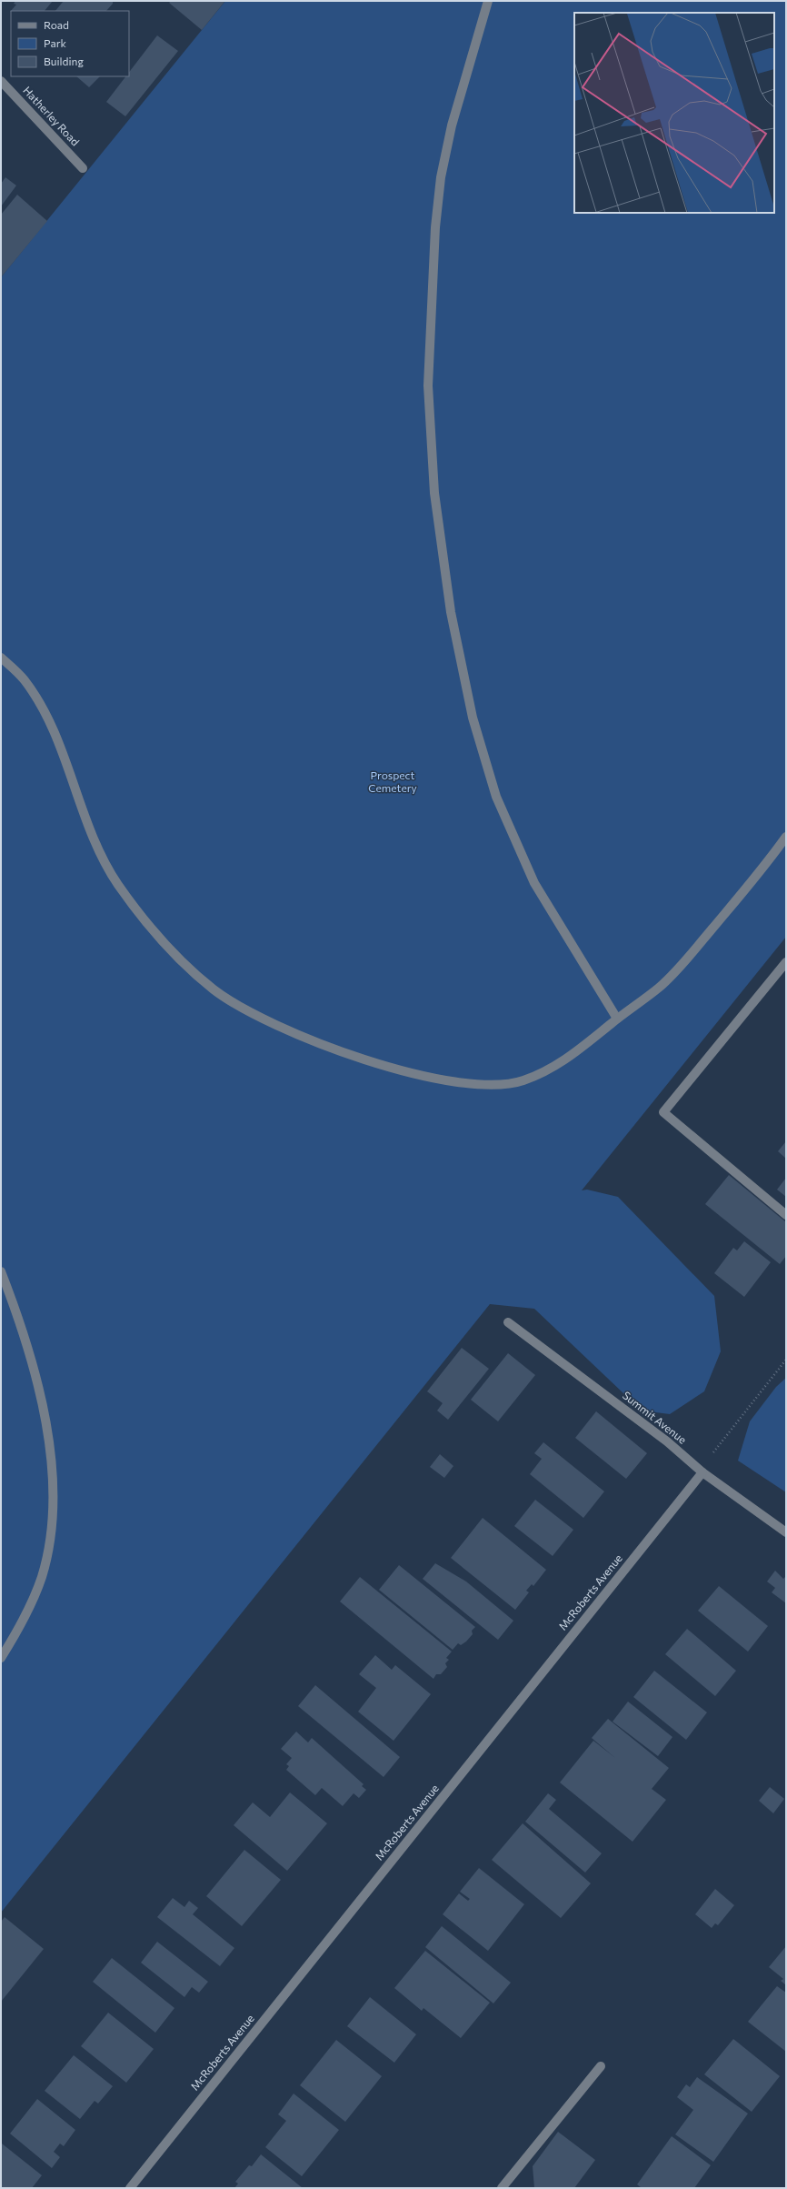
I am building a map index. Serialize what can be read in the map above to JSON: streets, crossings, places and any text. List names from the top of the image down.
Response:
{
  "streets": {
    "street": ["Hatherley Road", "Summit Avenue", "McRoberts Avenue"]
  },
  "crossings": [
    ["Summit Avenue", "McRoberts Avenue"]
  ],
  "parks": ["Prospect Cemetery"],
  "legend": ["Road", "Park", "Building"]
}
